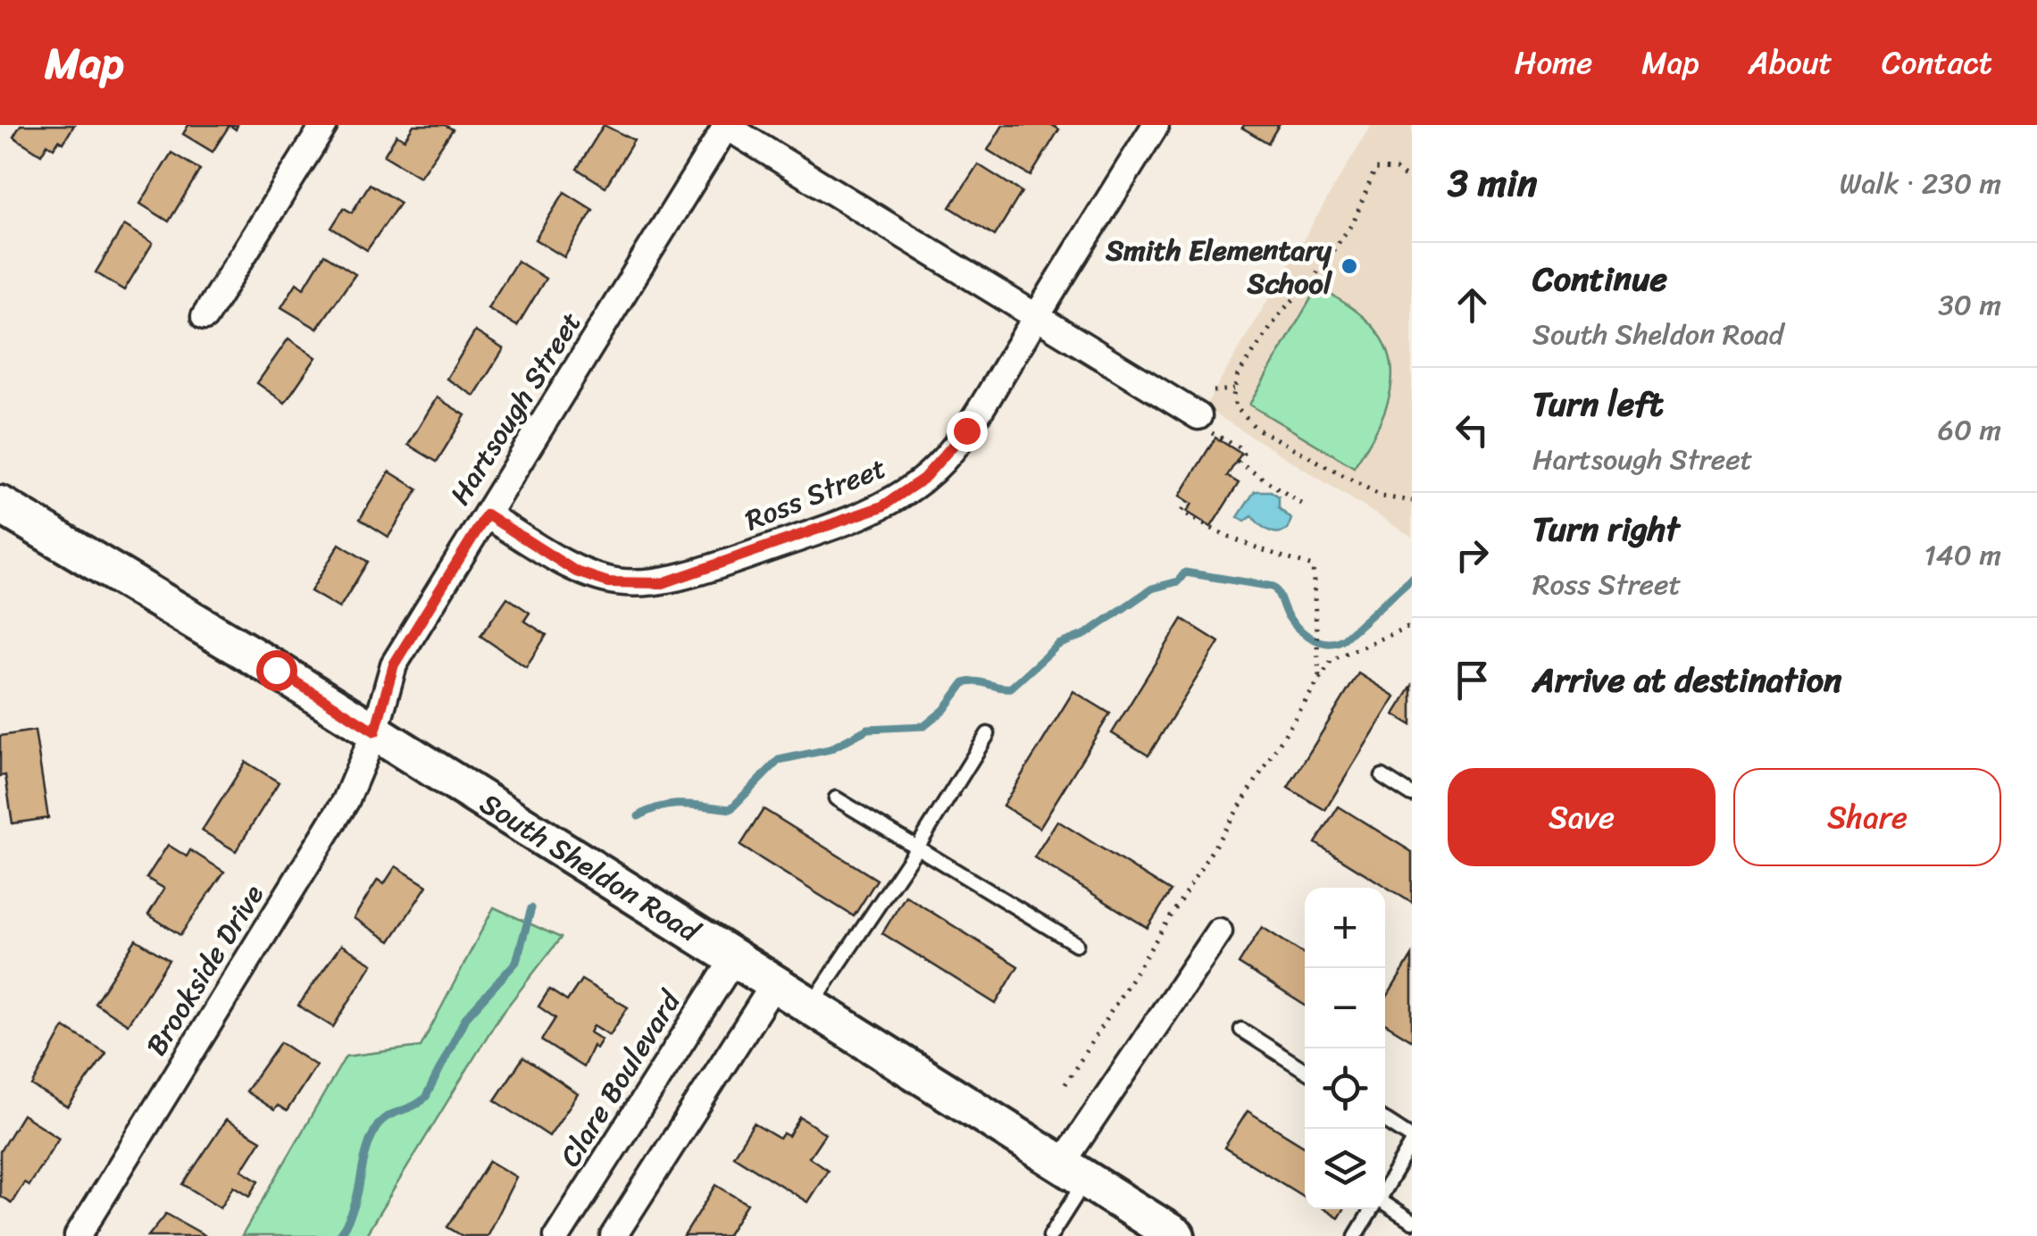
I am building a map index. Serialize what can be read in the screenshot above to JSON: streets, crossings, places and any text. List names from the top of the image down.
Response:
{
  "streets": {
    "main road": ["South Sheldon Road"],
    "street": [
      "Hartsough Street",
      "Ross Street",
      "Brookside Drive",
      "Clare Boulevard"
    ]
  },
  "crossings": [
    ["Hartsough Street", "Ross Street"],
    ["Hartsough Street", "South Sheldon Road"],
    ["Hartsough Street", "Brookside Drive"],
    ["South Sheldon Road", "Brookside Drive"],
    ["South Sheldon Road", "Clare Boulevard"]
  ],
  "places": ["Smith Elementary School"],
  "page": {
    "header": "Map",
    "nav": [
      "Home",
      "Map",
      "About",
      "Contact"
    ],
    "heading": ["3 min", "Walk · 230 m"],
    "list": [
      ["Continue", "South Sheldon Road", "30 m"],
      ["Turn left", "Hartsough Street", "60 m"],
      ["Turn right", "Ross Street", "140 m"],
      "Arrive at destination"
    ],
    "buttons": ["Save", "Share"],
    "map_buttons": ["+", "−"]
  }
}
